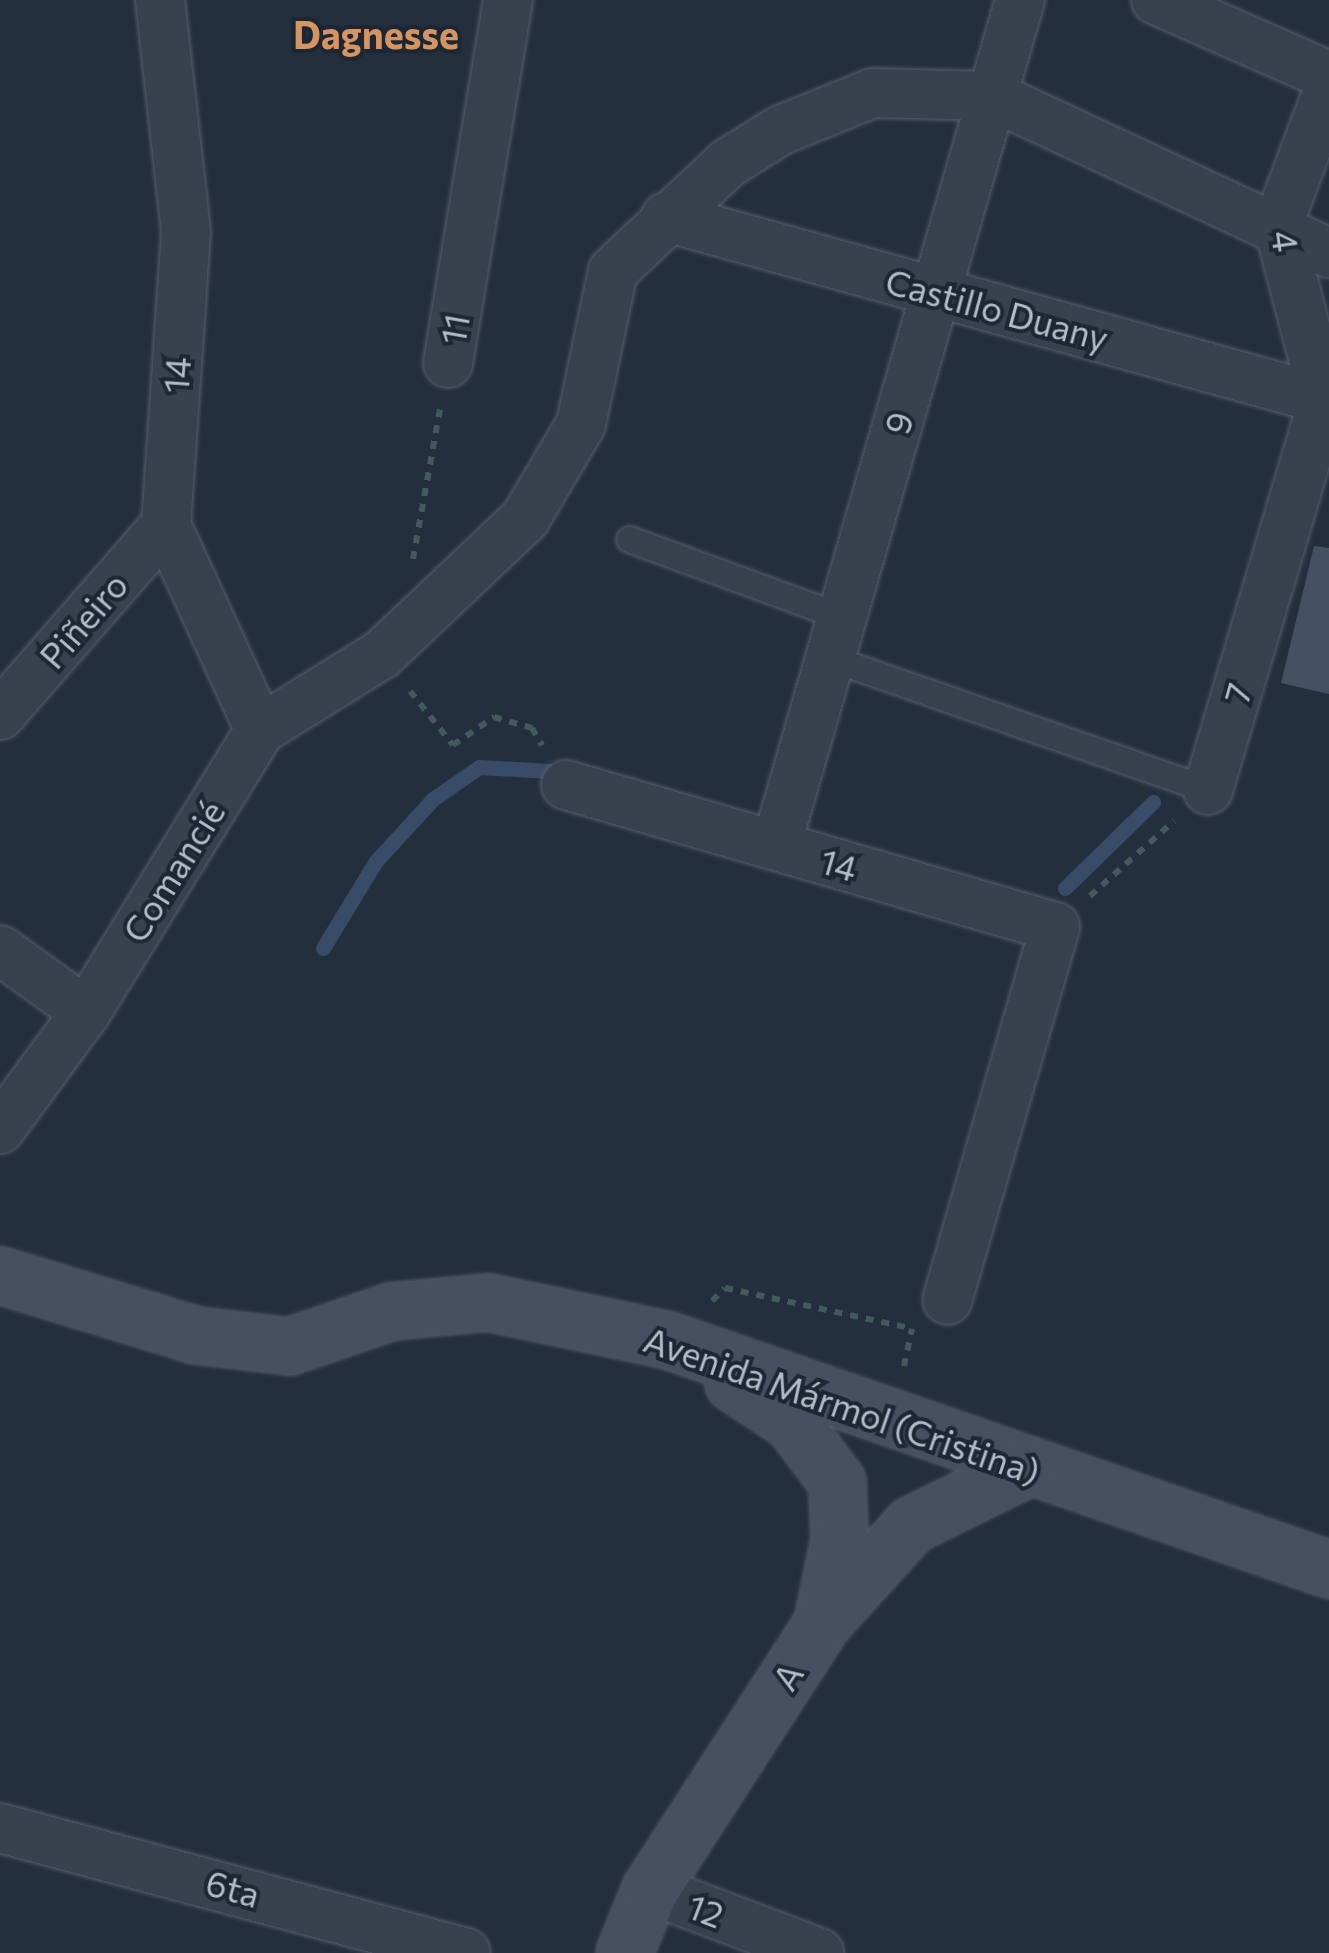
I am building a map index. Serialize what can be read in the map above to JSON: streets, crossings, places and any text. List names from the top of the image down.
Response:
{
  "streets": {
    "main road": ["Avenida Mármol (Cristina)", "A"],
    "street": [
      "4",
      "Castillo Duany",
      "11",
      "14",
      "9",
      "Piñeiro",
      "7",
      "Comancié",
      "6ta",
      "12"
    ]
  },
  "crossings": [
    ["4", "Castillo Duany"],
    ["4", "7"],
    ["Castillo Duany", "9"],
    ["Castillo Duany", "7"],
    ["14", "9"],
    ["14", "Piñeiro"],
    ["14", "Comancié"],
    ["Avenida Mármol (Cristina)", "A"],
    ["A", "12"]
  ],
  "districts": ["Dagnesse"]
}
